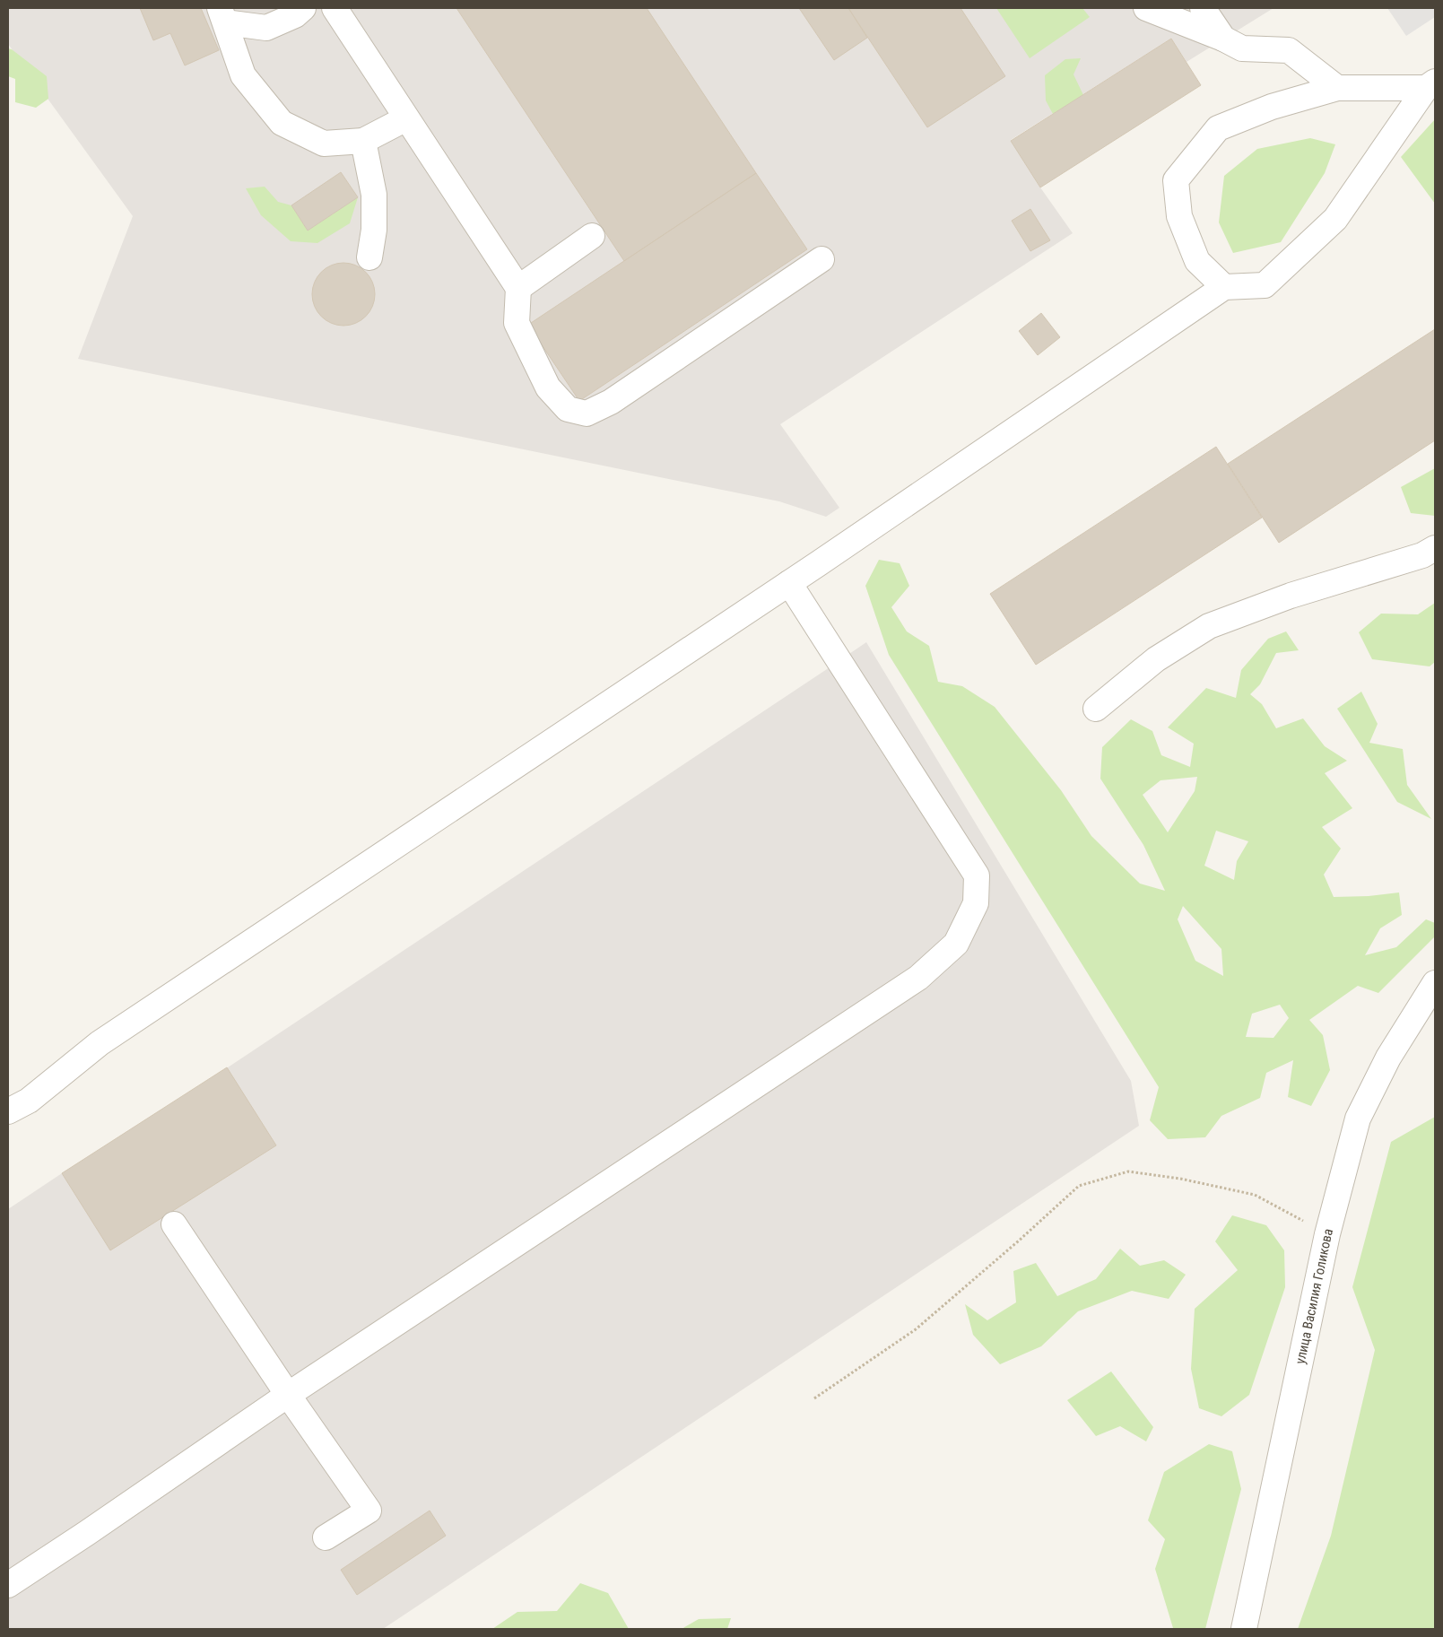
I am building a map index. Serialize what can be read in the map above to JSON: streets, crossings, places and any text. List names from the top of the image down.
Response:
{
  "streets": {
    "street": ["улица Василия Голикова"]
  }
}
